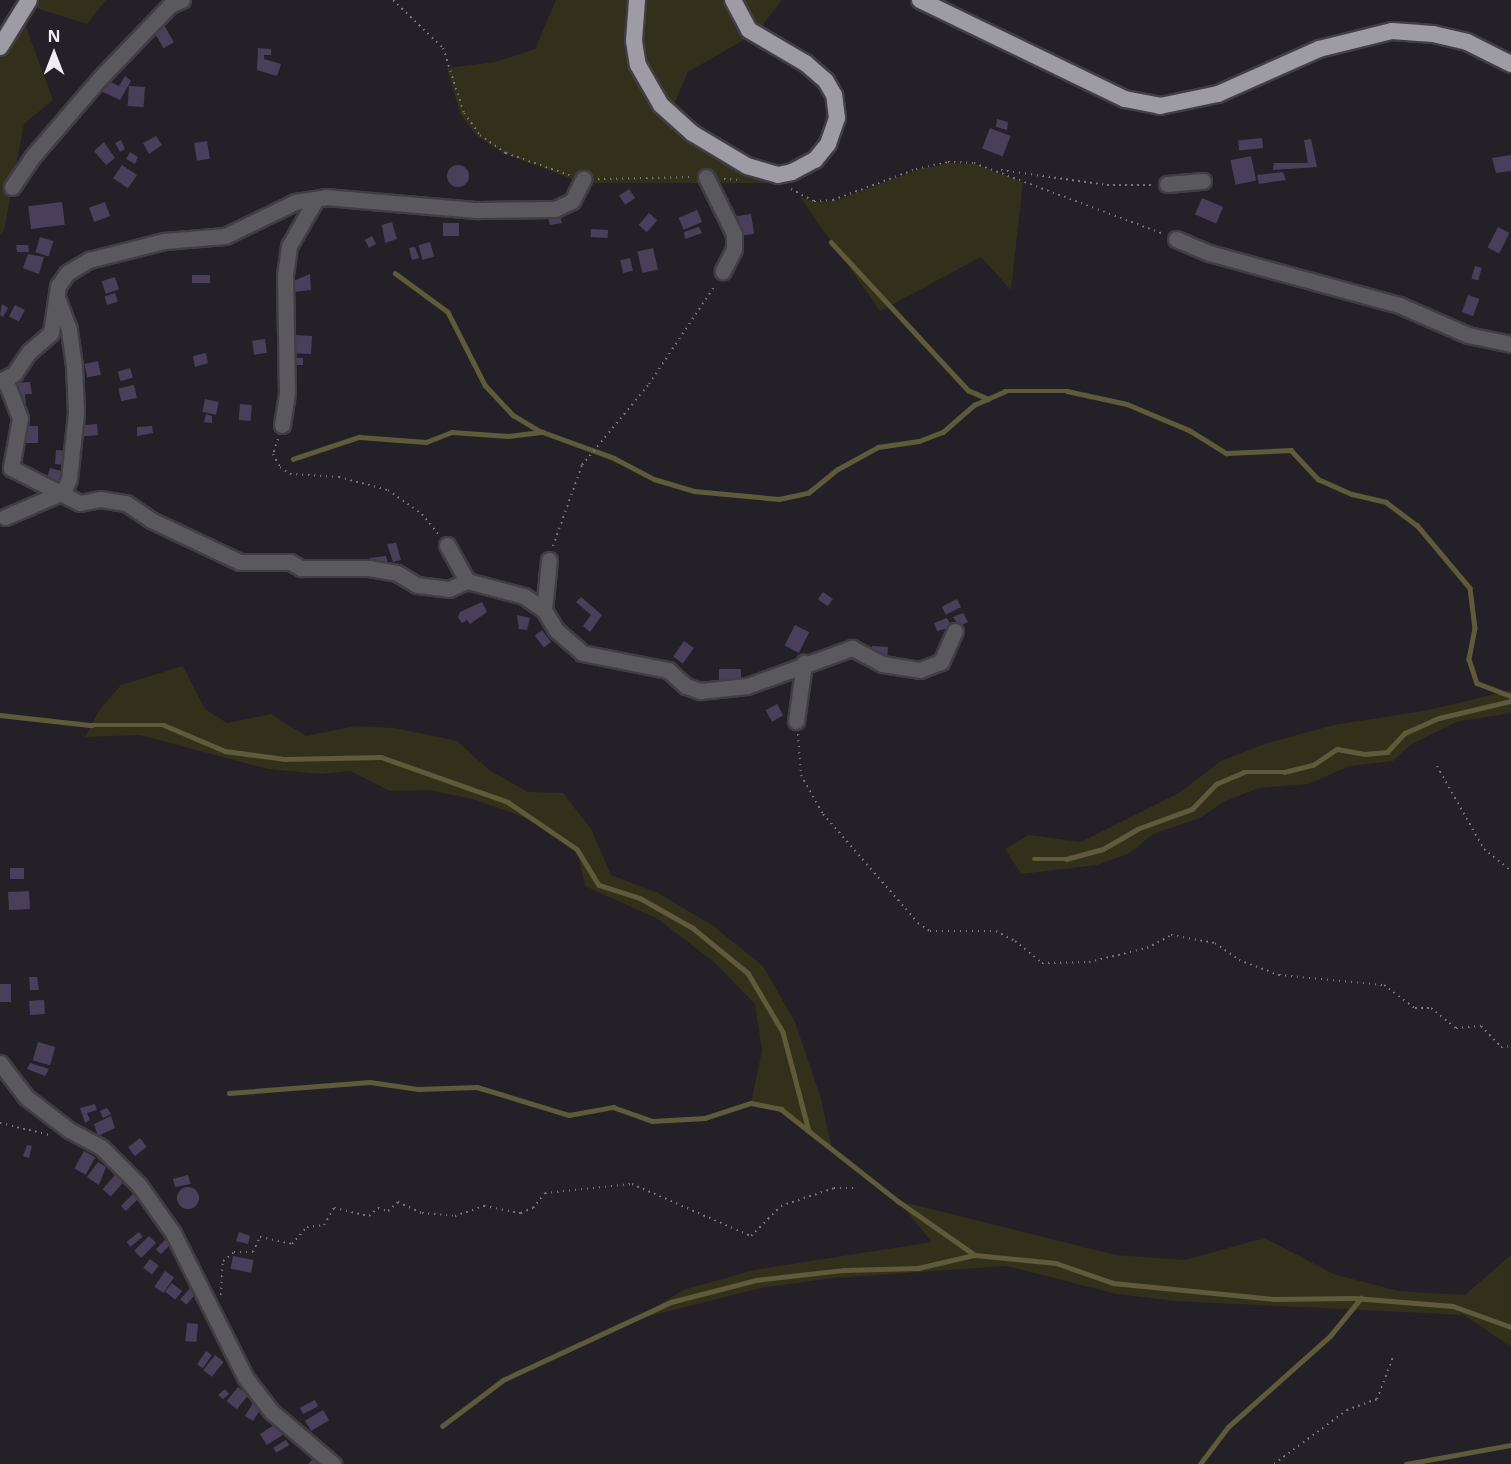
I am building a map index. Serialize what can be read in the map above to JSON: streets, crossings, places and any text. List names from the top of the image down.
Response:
{
  "north": "top"
}
